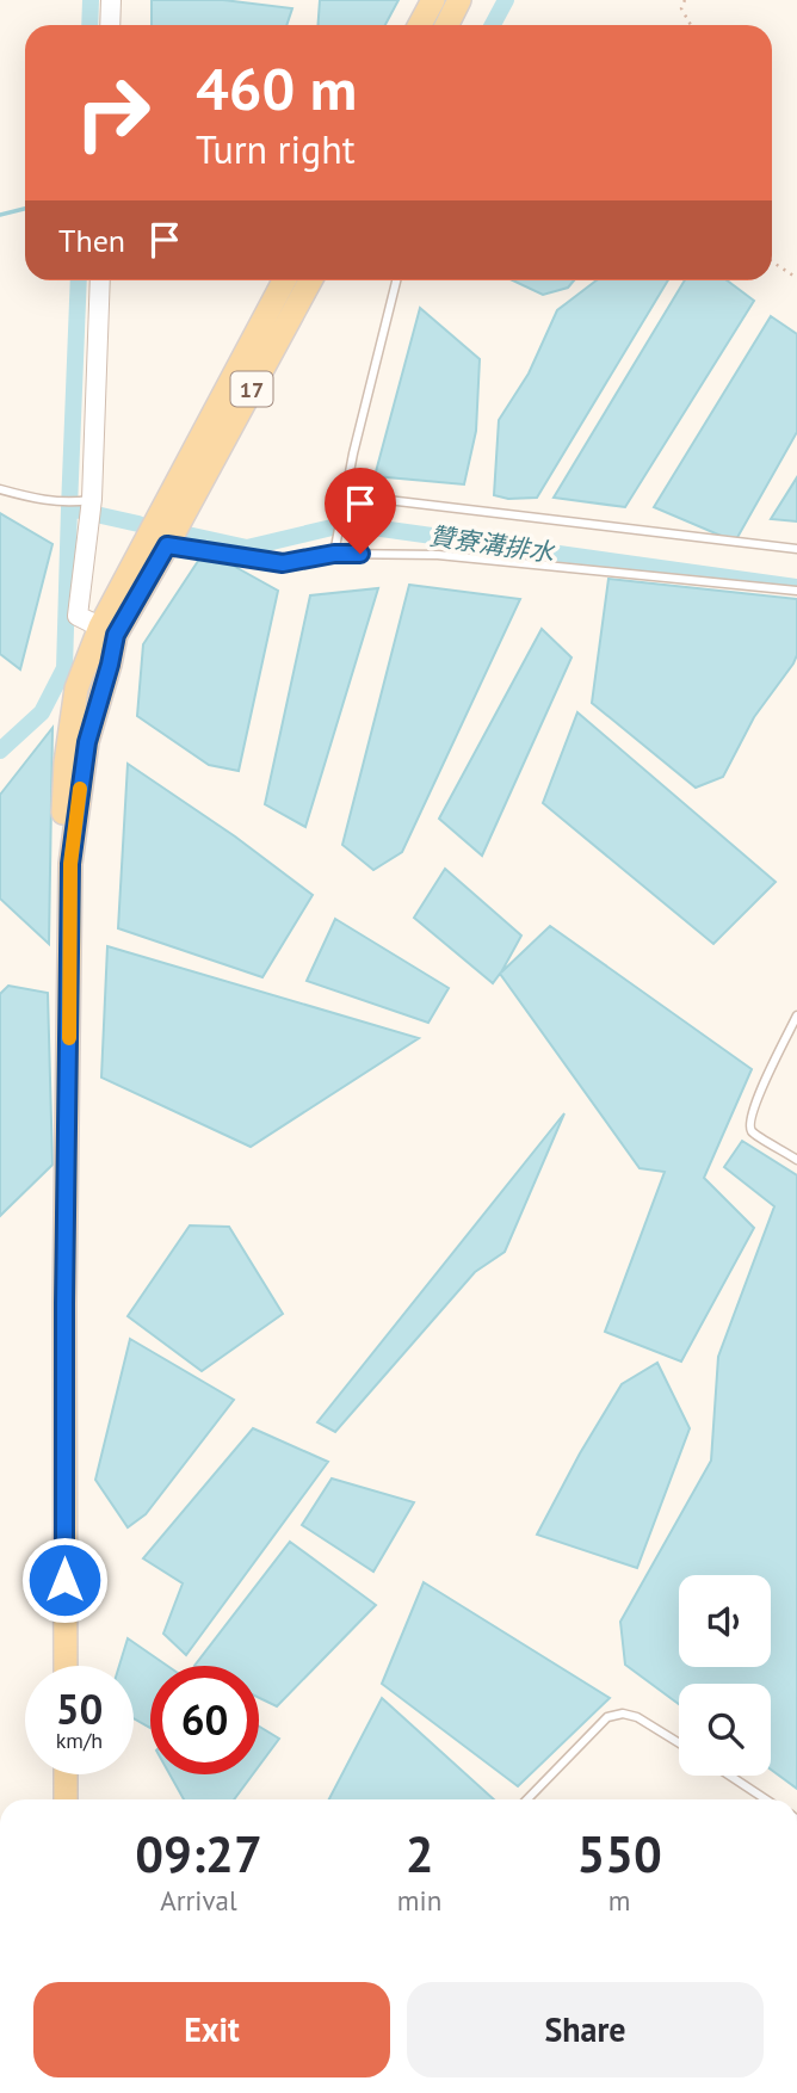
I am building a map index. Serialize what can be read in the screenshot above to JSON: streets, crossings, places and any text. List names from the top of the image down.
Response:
{
  "streets": {
    "main road": ["17"]
  },
  "water": ["贊寮溝排水"],
  "page": {
    "turn": ["460 m", "Turn right"],
    "then": "Then",
    "speed": "50 km/h",
    "limit": "60",
    "eta": [
      "09:27",
      "Arrival",
      "2",
      "min",
      "550",
      "m"
    ],
    "buttons": ["Exit", "Share"]
  }
}
